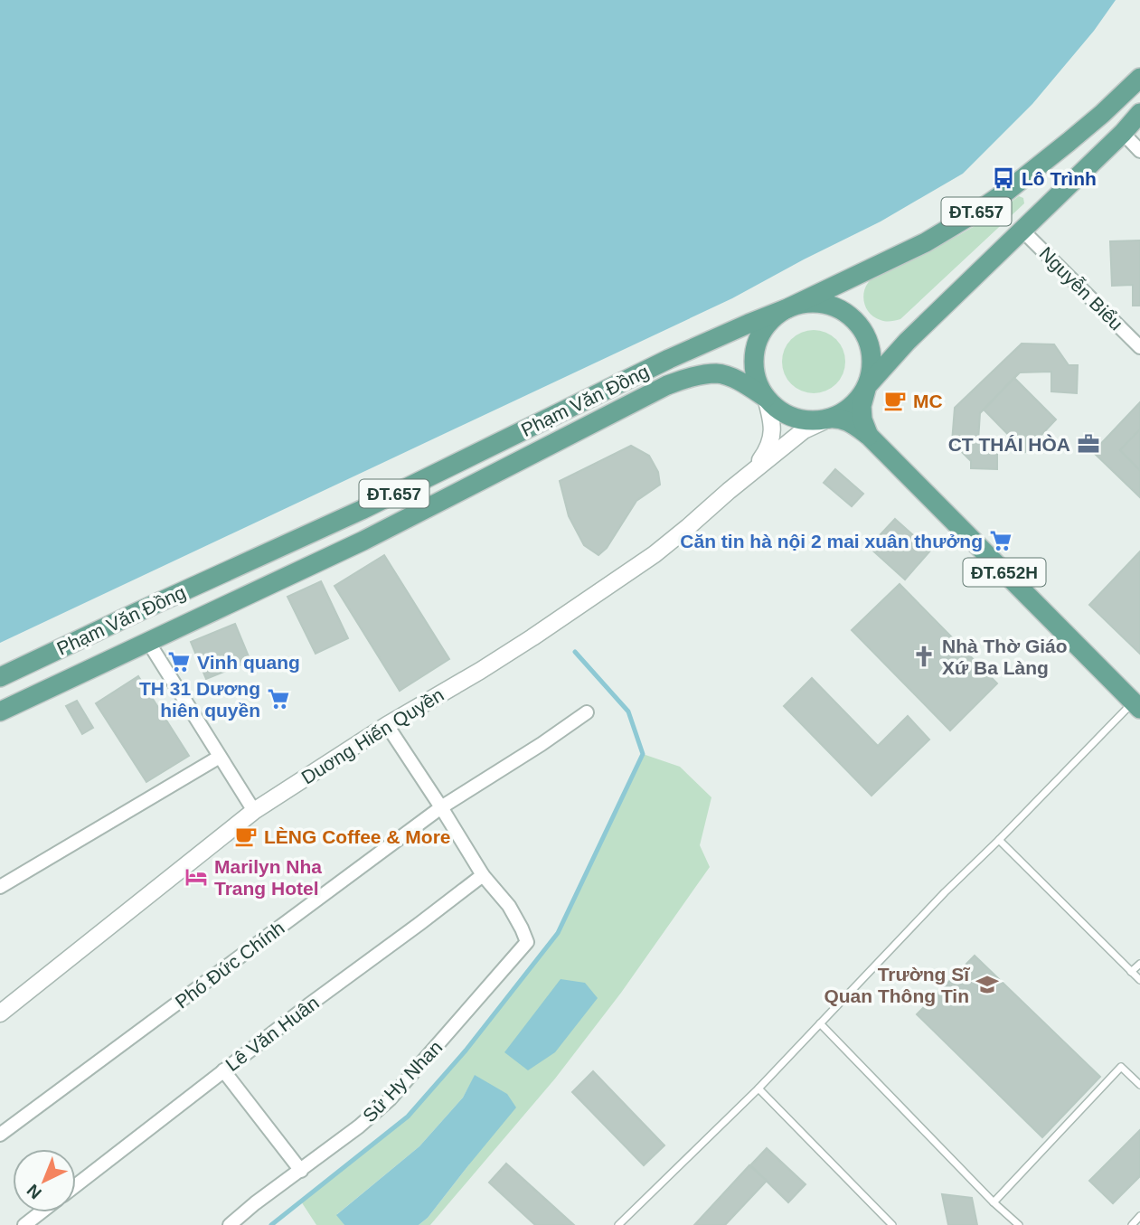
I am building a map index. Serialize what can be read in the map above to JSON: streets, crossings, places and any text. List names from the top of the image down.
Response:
{
  "streets": {
    "main road": ["ĐT.657", "Phạm Văn Đồng", "ĐT.652H"],
    "street": [
      "Nguyễn Biểu",
      "Duơng Hiến Quyền",
      "Phó Đức Chính",
      "Lê Văn Huân",
      "Sử Hy Nhan"
    ]
  },
  "crossings": [
    ["ĐT.657", "Nguyễn Biểu"],
    ["ĐT.657", "Phạm Văn Đồng"],
    ["ĐT.657", "ĐT.652H"],
    ["ĐT.657", "Duơng Hiến Quyền"],
    ["Phạm Văn Đồng", "ĐT.652H"],
    ["Phạm Văn Đồng", "Duơng Hiến Quyền"],
    ["ĐT.652H", "Duơng Hiến Quyền"],
    ["Lê Văn Huân", "Sử Hy Nhan"]
  ],
  "places": {
    "bus stop": ["Lô Trình"],
    "cafe": ["MC", "LÈNG Coffee & More"],
    "office": ["CT THÁI HÒA"],
    "supermarket": ["Căn tin hà nội 2 mai xuân thưởng", "Vinh quang", "TH 31 Dương hiên quyền"],
    "church": ["Nhà Thờ Giáo Xứ Ba Làng"],
    "hotel": ["Marilyn Nha Trang Hotel"],
    "school or university": ["Trường Sĩ Quan Thông Tin"]
  },
  "north": "bottom left"
}
